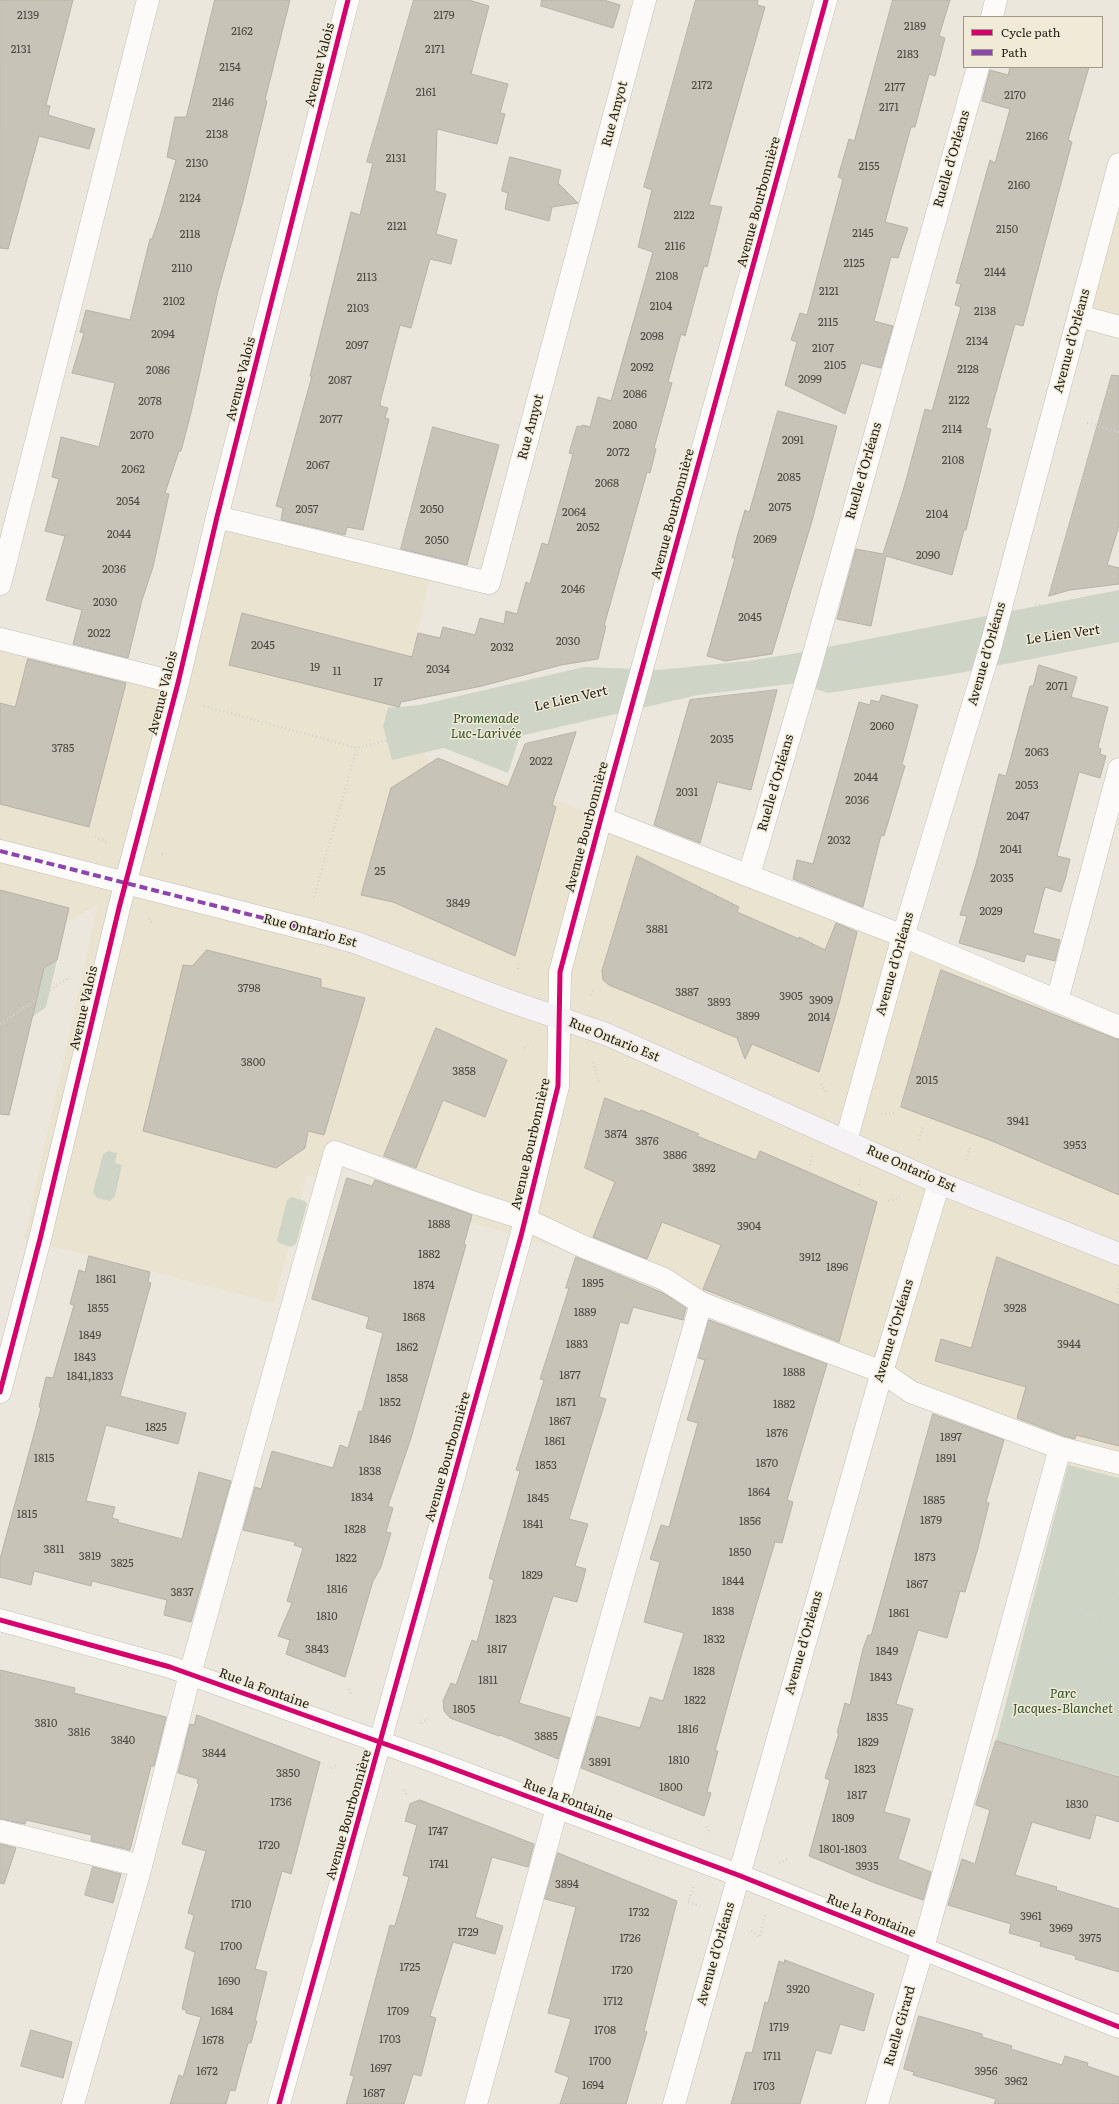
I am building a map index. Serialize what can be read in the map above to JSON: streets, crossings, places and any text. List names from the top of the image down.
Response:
{
  "streets": {
    "main road": ["Rue Ontario Est"],
    "street": [
      "Avenue Valois",
      "Rue Amyot",
      "Ruelle d'Orléans",
      "Avenue Bourbonnière",
      "Avenue d'Orléans",
      "Rue la Fontaine",
      "Ruelle Girard"
    ],
    "path": ["Le Lien Vert"]
  },
  "crossings": [
    ["Avenue Valois", "Rue Amyot"],
    ["Avenue Valois", "Rue Ontario Est"],
    ["Avenue Bourbonnière", "Rue Ontario Est"],
    ["Avenue Bourbonnière", "Rue la Fontaine"],
    ["Avenue d'Orléans", "Rue Ontario Est"],
    ["Avenue d'Orléans", "Rue la Fontaine"],
    ["Rue la Fontaine", "Ruelle Girard"]
  ],
  "parks": ["Promenade Luc-Larivée", "Parc Jacques-Blanchet"],
  "house_numbers": [
    "2139",
    "2179",
    "2189",
    "2162",
    "2131",
    "2171",
    "2183",
    "2154",
    "2172",
    "2177",
    "2161",
    "2170",
    "2146",
    "2171",
    "2138",
    "2166",
    "2131",
    "2130",
    "2155",
    "2160",
    "2124",
    "2122",
    "2121",
    "2150",
    "2145",
    "2118",
    "2116",
    "2125",
    "2110",
    "2144",
    "2108",
    "2113",
    "2121",
    "2102",
    "2104",
    "2103",
    "2138",
    "2115",
    "2094",
    "2098",
    "2134",
    "2097",
    "2107",
    "2105",
    "2092",
    "2128",
    "2086",
    "2099",
    "2087",
    "2086",
    "2122",
    "2078",
    "2077",
    "2080",
    "2114",
    "2070",
    "2091",
    "2072",
    "2108",
    "2067",
    "2062",
    "2085",
    "2068",
    "2054",
    "2075",
    "2057",
    "2050",
    "2064",
    "2104",
    "2052",
    "2044",
    "2069",
    "2050",
    "2090",
    "2036",
    "2046",
    "2030",
    "2045",
    "2022",
    "2030",
    "2045",
    "2032",
    "19",
    "2034",
    "11",
    "17",
    "2071",
    "2060",
    "2035",
    "3785",
    "2063",
    "2022",
    "2044",
    "2053",
    "2031",
    "2036",
    "2047",
    "2032",
    "2041",
    "25",
    "2035",
    "3849",
    "2029",
    "3881",
    "3798",
    "3887",
    "3905",
    "3909",
    "3893",
    "3899",
    "2014",
    "3800",
    "3858",
    "2015",
    "3941",
    "3874",
    "3876",
    "3953",
    "3886",
    "3892",
    "1888",
    "3904",
    "1882",
    "3912",
    "1896",
    "1861",
    "1895",
    "1874",
    "1855",
    "3928",
    "1889",
    "1868",
    "1849",
    "1883",
    "3944",
    "1862",
    "1843",
    "1888",
    "1877",
    "1841,1833",
    "1858",
    "1852",
    "1871",
    "1882",
    "1867",
    "1825",
    "1876",
    "1897",
    "1846",
    "1861",
    "1815",
    "1891",
    "1870",
    "1853",
    "1838",
    "1864",
    "1834",
    "1845",
    "1885",
    "1815",
    "1879",
    "1856",
    "1841",
    "1828",
    "3811",
    "1850",
    "3819",
    "1873",
    "1822",
    "3825",
    "1829",
    "1844",
    "1867",
    "1816",
    "3837",
    "1838",
    "1861",
    "1810",
    "1823",
    "1832",
    "3843",
    "1817",
    "1849",
    "1828",
    "1843",
    "1811",
    "1822",
    "1805",
    "1835",
    "3810",
    "1816",
    "3816",
    "3885",
    "3840",
    "1829",
    "3844",
    "1810",
    "3891",
    "1823",
    "3850",
    "1800",
    "1817",
    "1736",
    "1830",
    "1809",
    "1747",
    "1720",
    "1801-1803",
    "1741",
    "3935",
    "3894",
    "1710",
    "1732",
    "3961",
    "3969",
    "1729",
    "1726",
    "3975",
    "1700",
    "1725",
    "1720",
    "1690",
    "3920",
    "1712",
    "1684",
    "1709",
    "1719",
    "1708",
    "1703",
    "1678",
    "1711",
    "1700",
    "1697",
    "1672",
    "3956",
    "3962",
    "1694",
    "1703",
    "1687"
  ],
  "legend": ["Cycle path", "Path"]
}
